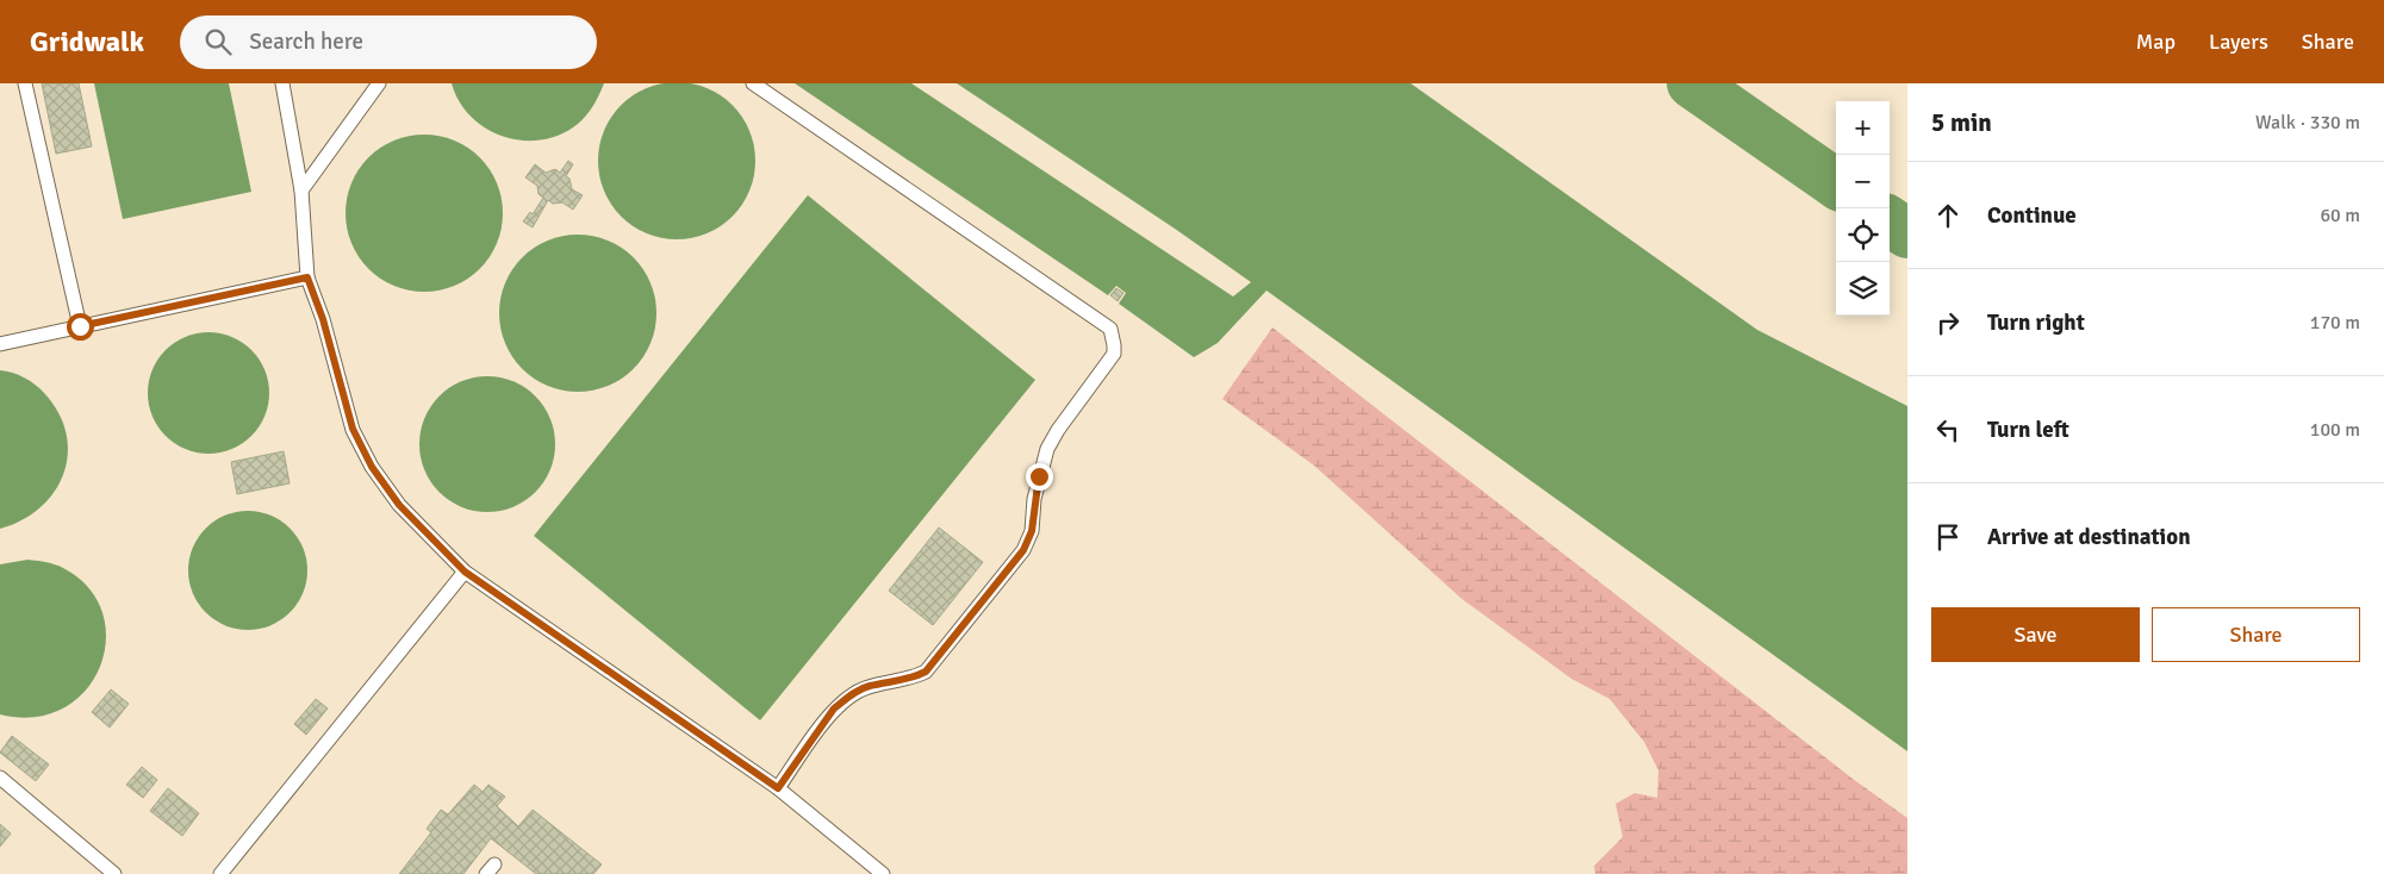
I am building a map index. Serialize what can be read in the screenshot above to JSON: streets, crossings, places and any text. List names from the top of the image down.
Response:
{
  "page": {
    "header": "Gridwalk",
    "search": "Search here",
    "nav": ["Map", "Layers", "Share"],
    "heading": ["5 min", "Walk · 330 m"],
    "map_buttons": ["+", "−"],
    "list": [
      ["Continue", "60 m"],
      ["Turn right", "170 m"],
      ["Turn left", "100 m"],
      "Arrive at destination"
    ],
    "buttons": ["Save", "Share"]
  }
}
